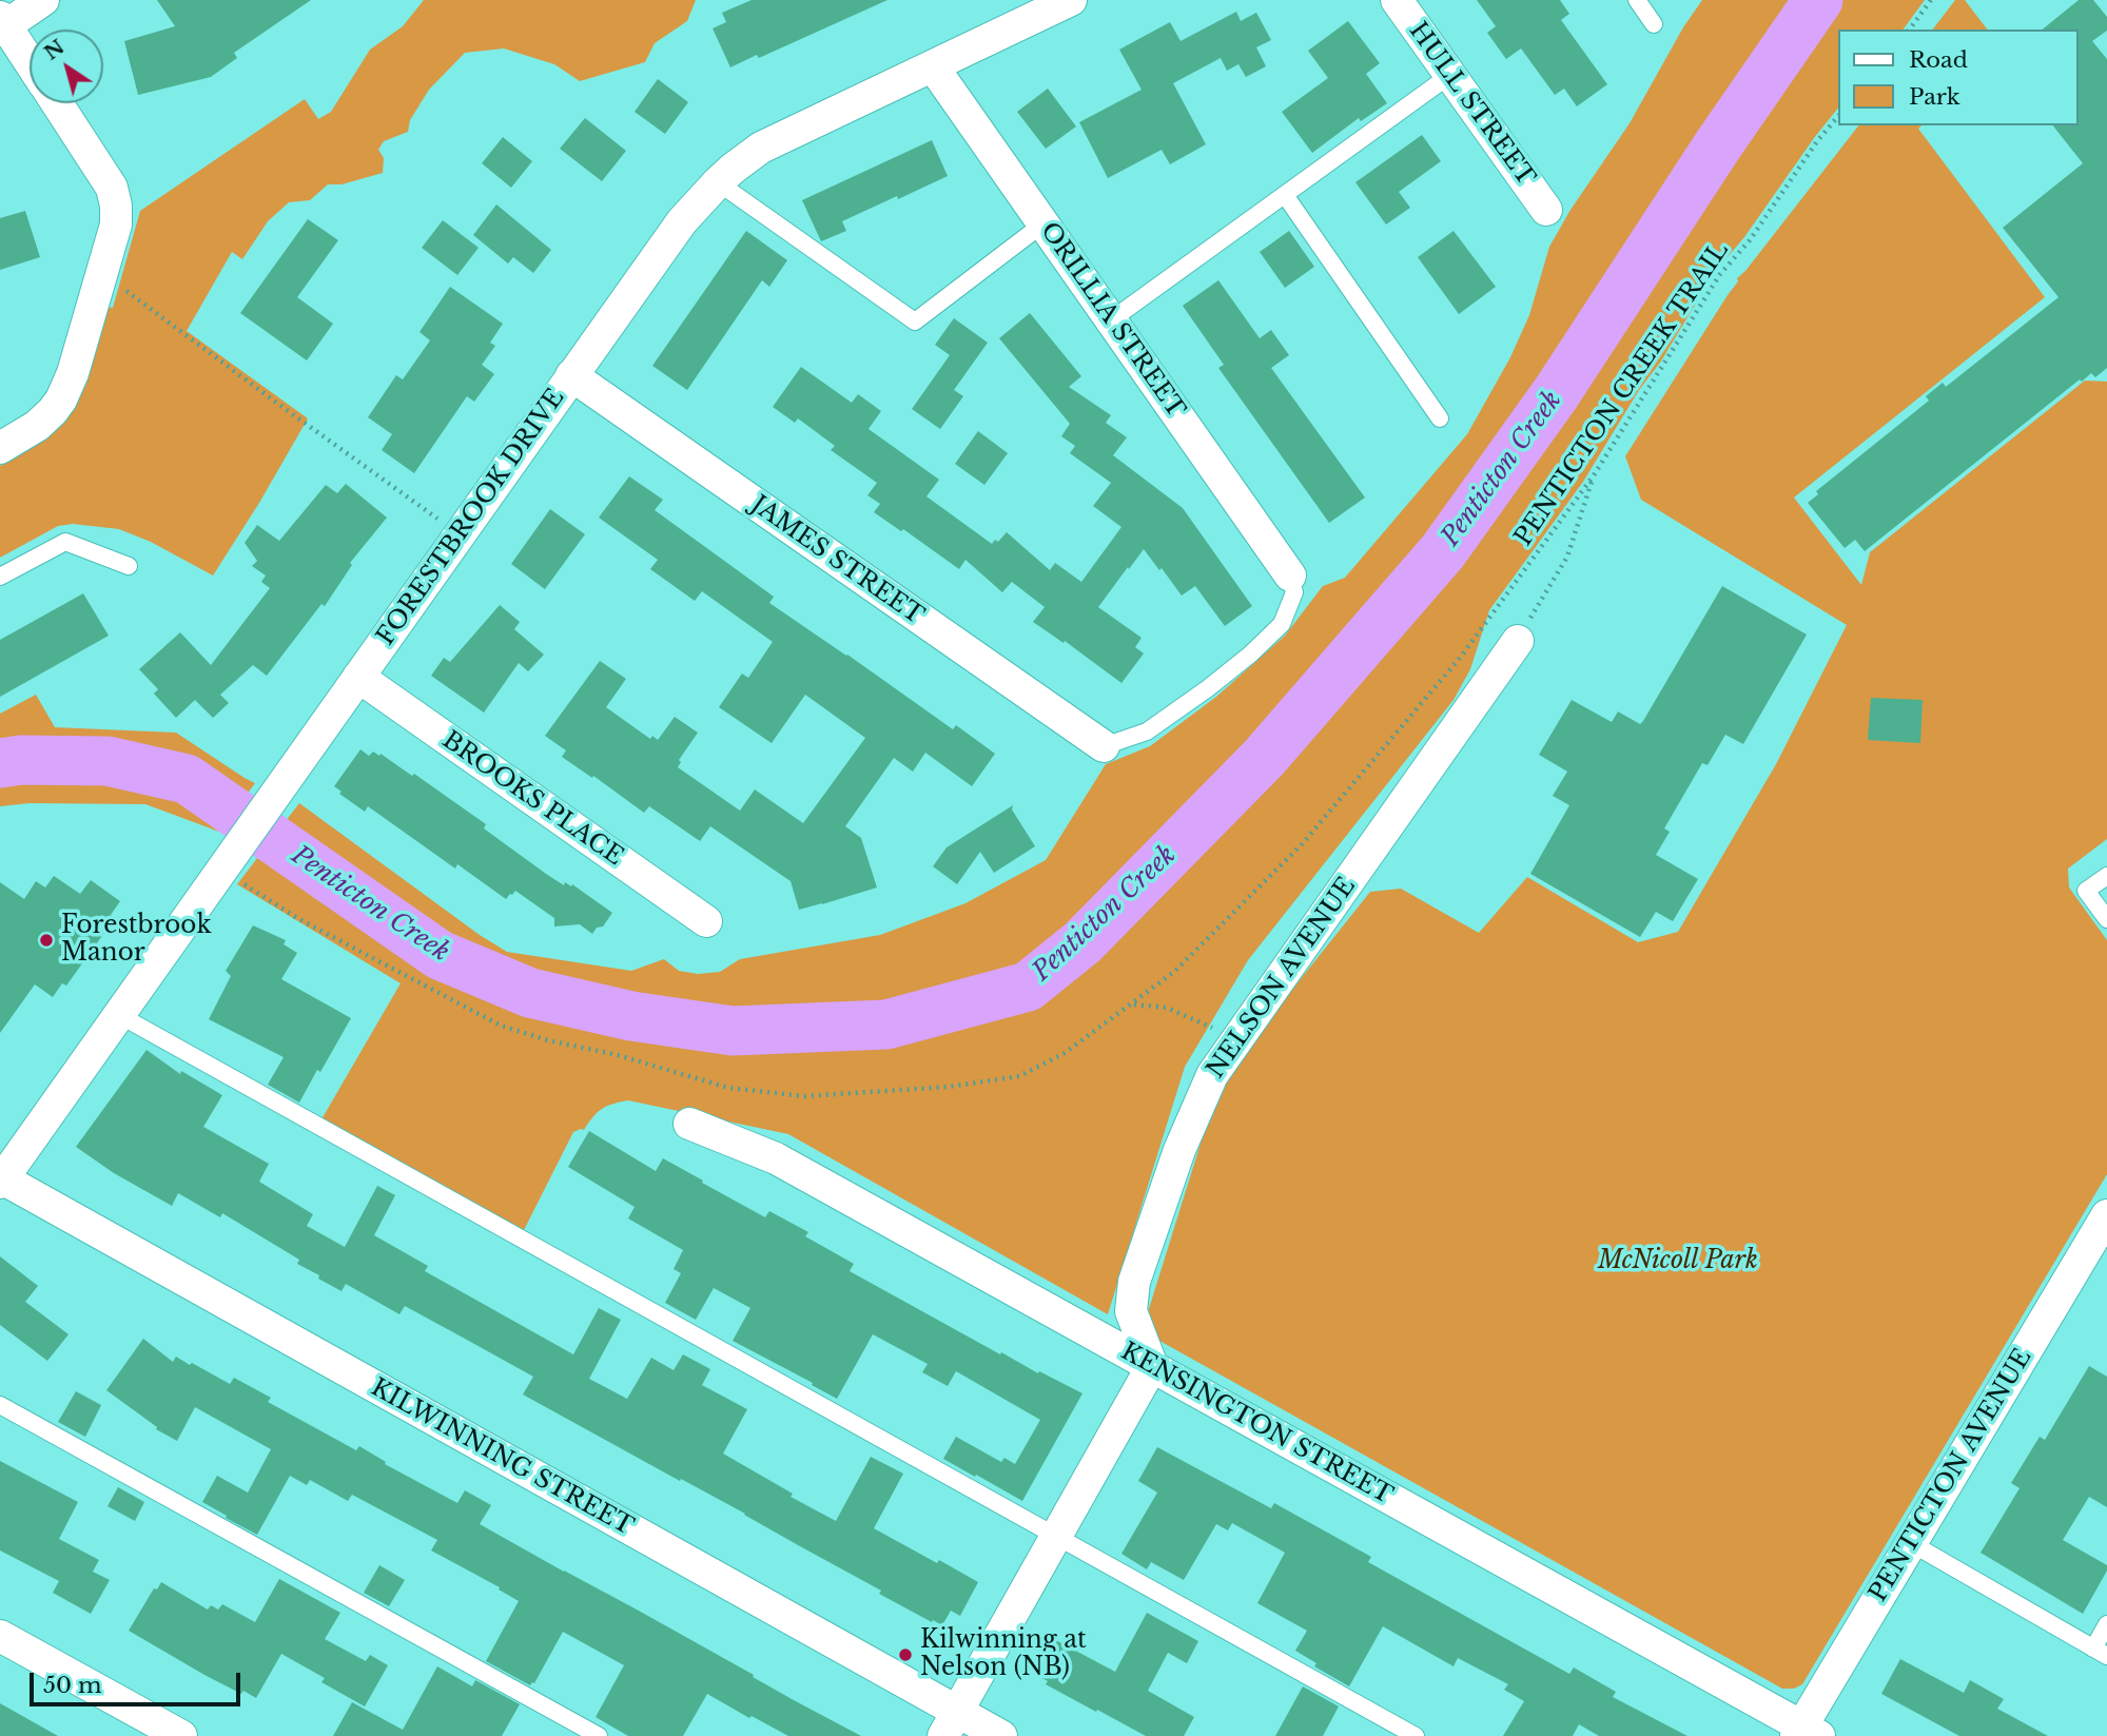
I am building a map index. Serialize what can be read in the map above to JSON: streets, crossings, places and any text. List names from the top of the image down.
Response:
{
  "streets": {
    "street": [
      "HULL STREET",
      "ORILLIA STREET",
      "FORESTBROOK DRIVE",
      "JAMES STREET",
      "BROOKS PLACE",
      "NELSON AVENUE",
      "KENSINGTON STREET",
      "KILWINNING STREET",
      "PENTICTON AVENUE"
    ],
    "path": ["PENTICTON CREEK TRAIL"]
  },
  "crossings": [
    ["ORILLIA STREET", "FORESTBROOK DRIVE"],
    ["PENTICTON CREEK TRAIL", "FORESTBROOK DRIVE"],
    ["FORESTBROOK DRIVE", "JAMES STREET"],
    ["FORESTBROOK DRIVE", "BROOKS PLACE"],
    ["FORESTBROOK DRIVE", "KILWINNING STREET"],
    ["NELSON AVENUE", "KENSINGTON STREET"],
    ["KENSINGTON STREET", "PENTICTON AVENUE"]
  ],
  "water": ["Penticton Creek"],
  "parks": ["McNicoll Park"],
  "places": ["Forestbrook Manor", "Kilwinning at Nelson (NB)"],
  "legend": ["Road", "Park"],
  "scale_bar": "50 m",
  "north": "top left"
}
